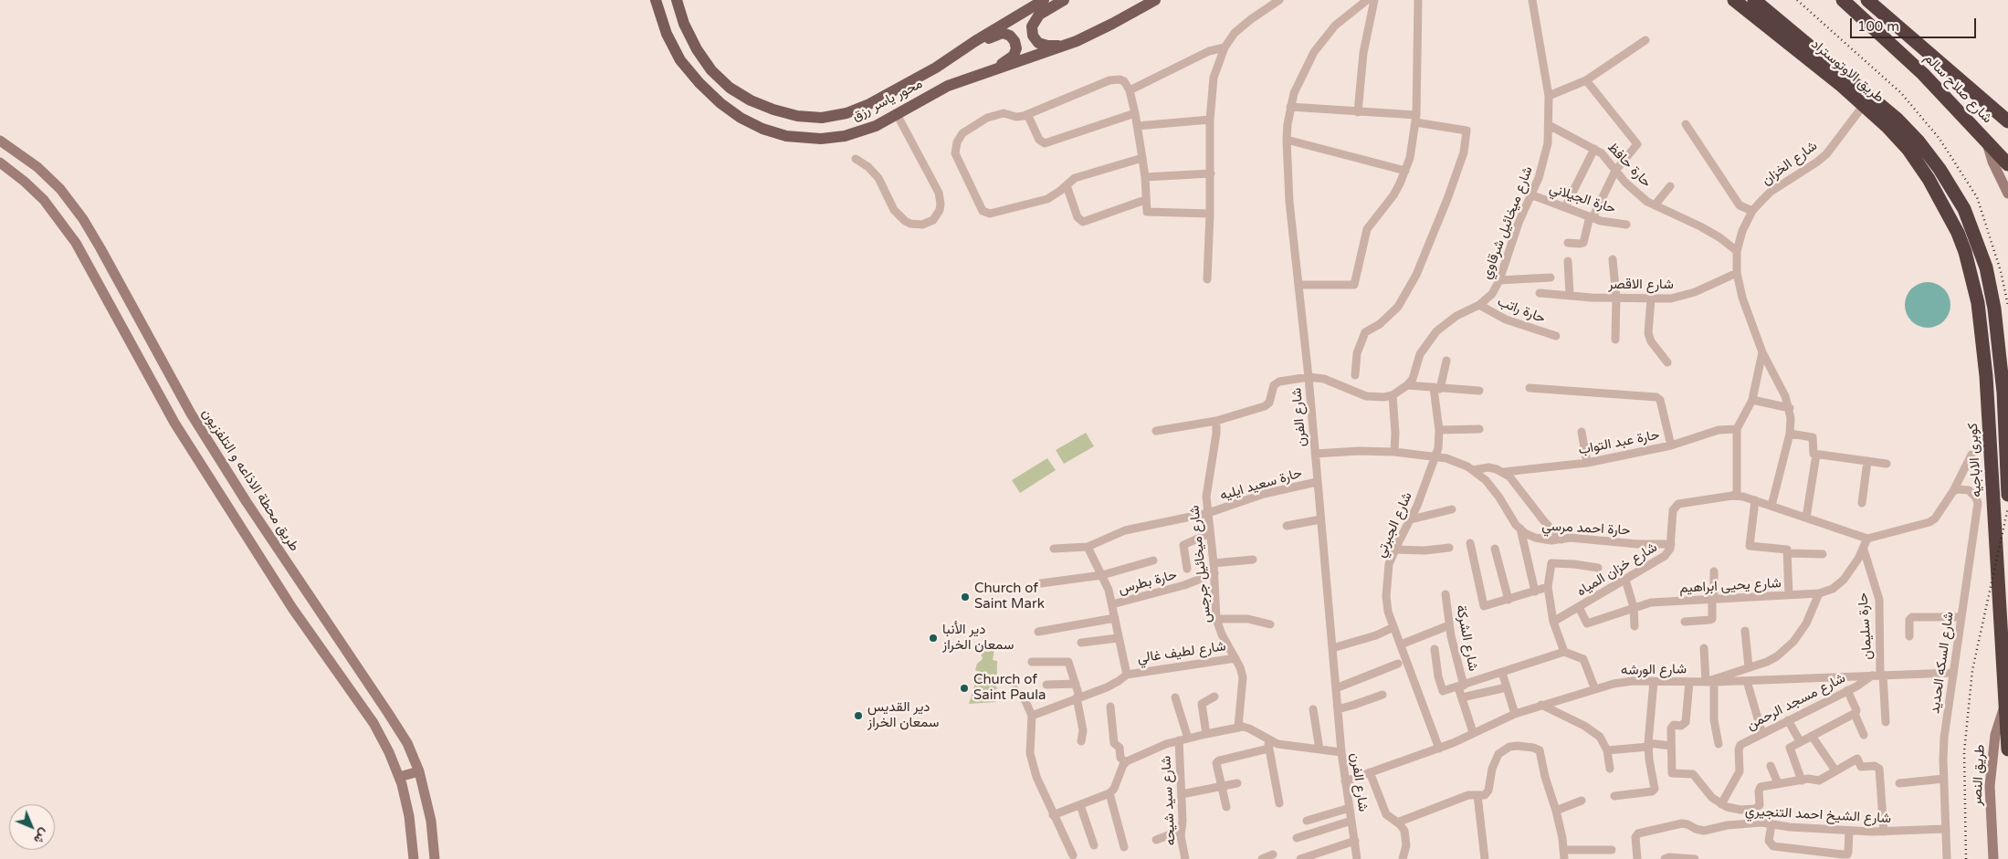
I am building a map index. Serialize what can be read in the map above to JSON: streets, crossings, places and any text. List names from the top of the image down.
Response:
{
  "streets": {
    "highway": ["طريق الاوتوستراد", "شارع صلاح سالم", "كوبرى الاباجيه"],
    "main road": ["محور ياسر رزق"],
    "street": [
      "شارع الخزان",
      "حارة حافظ",
      "حارة الجيلاني",
      "شارع ميخائيل شرقاوي",
      "شارع الاقصر",
      "حارة راتب",
      "شارع الفرن",
      "حارة عبد التواب",
      "طريق محطة الاذاعه و التلفزيون",
      "حارة سعيد ايليه",
      "شارع الجبرتي",
      "حارة احمد مرسي",
      "شارع ميخائيل جرجس",
      "شارع خزان المياه",
      "حارة بطرس",
      "شارع يحيى ابراهيم",
      "حارة سليمان",
      "شارع الشركة",
      "شارع لطيف غالي",
      "شارع السكه الحديد",
      "شارع الورشه",
      "شارع مسجد الرحمن",
      "طريق النصر",
      "شارع سيد شيحه",
      "شارع الشيخ احمد التنجيري"
    ]
  },
  "crossings": [
    ["طريق الاوتوستراد", "شارع الخزان"],
    ["طريق الاوتوستراد", "كوبرى الاباجيه"],
    ["شارع الخزان", "حارة حافظ"],
    ["شارع الخزان", "شارع الاقصر"],
    ["حارة حافظ", "شارع ميخائيل شرقاوي"],
    ["حارة الجيلاني", "شارع ميخائيل شرقاوي"],
    ["شارع ميخائيل شرقاوي", "حارة راتب"],
    ["شارع الفرن", "حارة سعيد ايليه"],
    ["شارع الفرن", "شارع الورشه"],
    ["حارة سعيد ايليه", "شارع ميخائيل جرجس"],
    ["شارع الجبرتي", "شارع الورشه"],
    ["حارة احمد مرسي", "شارع خزان المياه"],
    ["شارع ميخائيل جرجس", "حارة بطرس"],
    ["شارع ميخائيل جرجس", "شارع لطيف غالي"],
    ["شارع خزان المياه", "شارع يحيى ابراهيم"],
    ["شارع يحيى ابراهيم", "حارة سليمان"],
    ["حارة سليمان", "شارع الورشه"],
    ["حارة سليمان", "شارع مسجد الرحمن"],
    ["شارع الشركة", "شارع الورشه"],
    ["شارع السكه الحديد", "شارع الورشه"],
    ["شارع السكه الحديد", "شارع الشيخ احمد التنجيري"],
    ["شارع الورشه", "شارع مسجد الرحمن"]
  ],
  "places": [
    "Church of Saint Mark",
    "دير الأنبا سمعان الخراز",
    "Church of Saint Paula",
    "دير القديس سمعان الخراز"
  ],
  "scale_bar": "100 m",
  "north": "bottom right"
}
